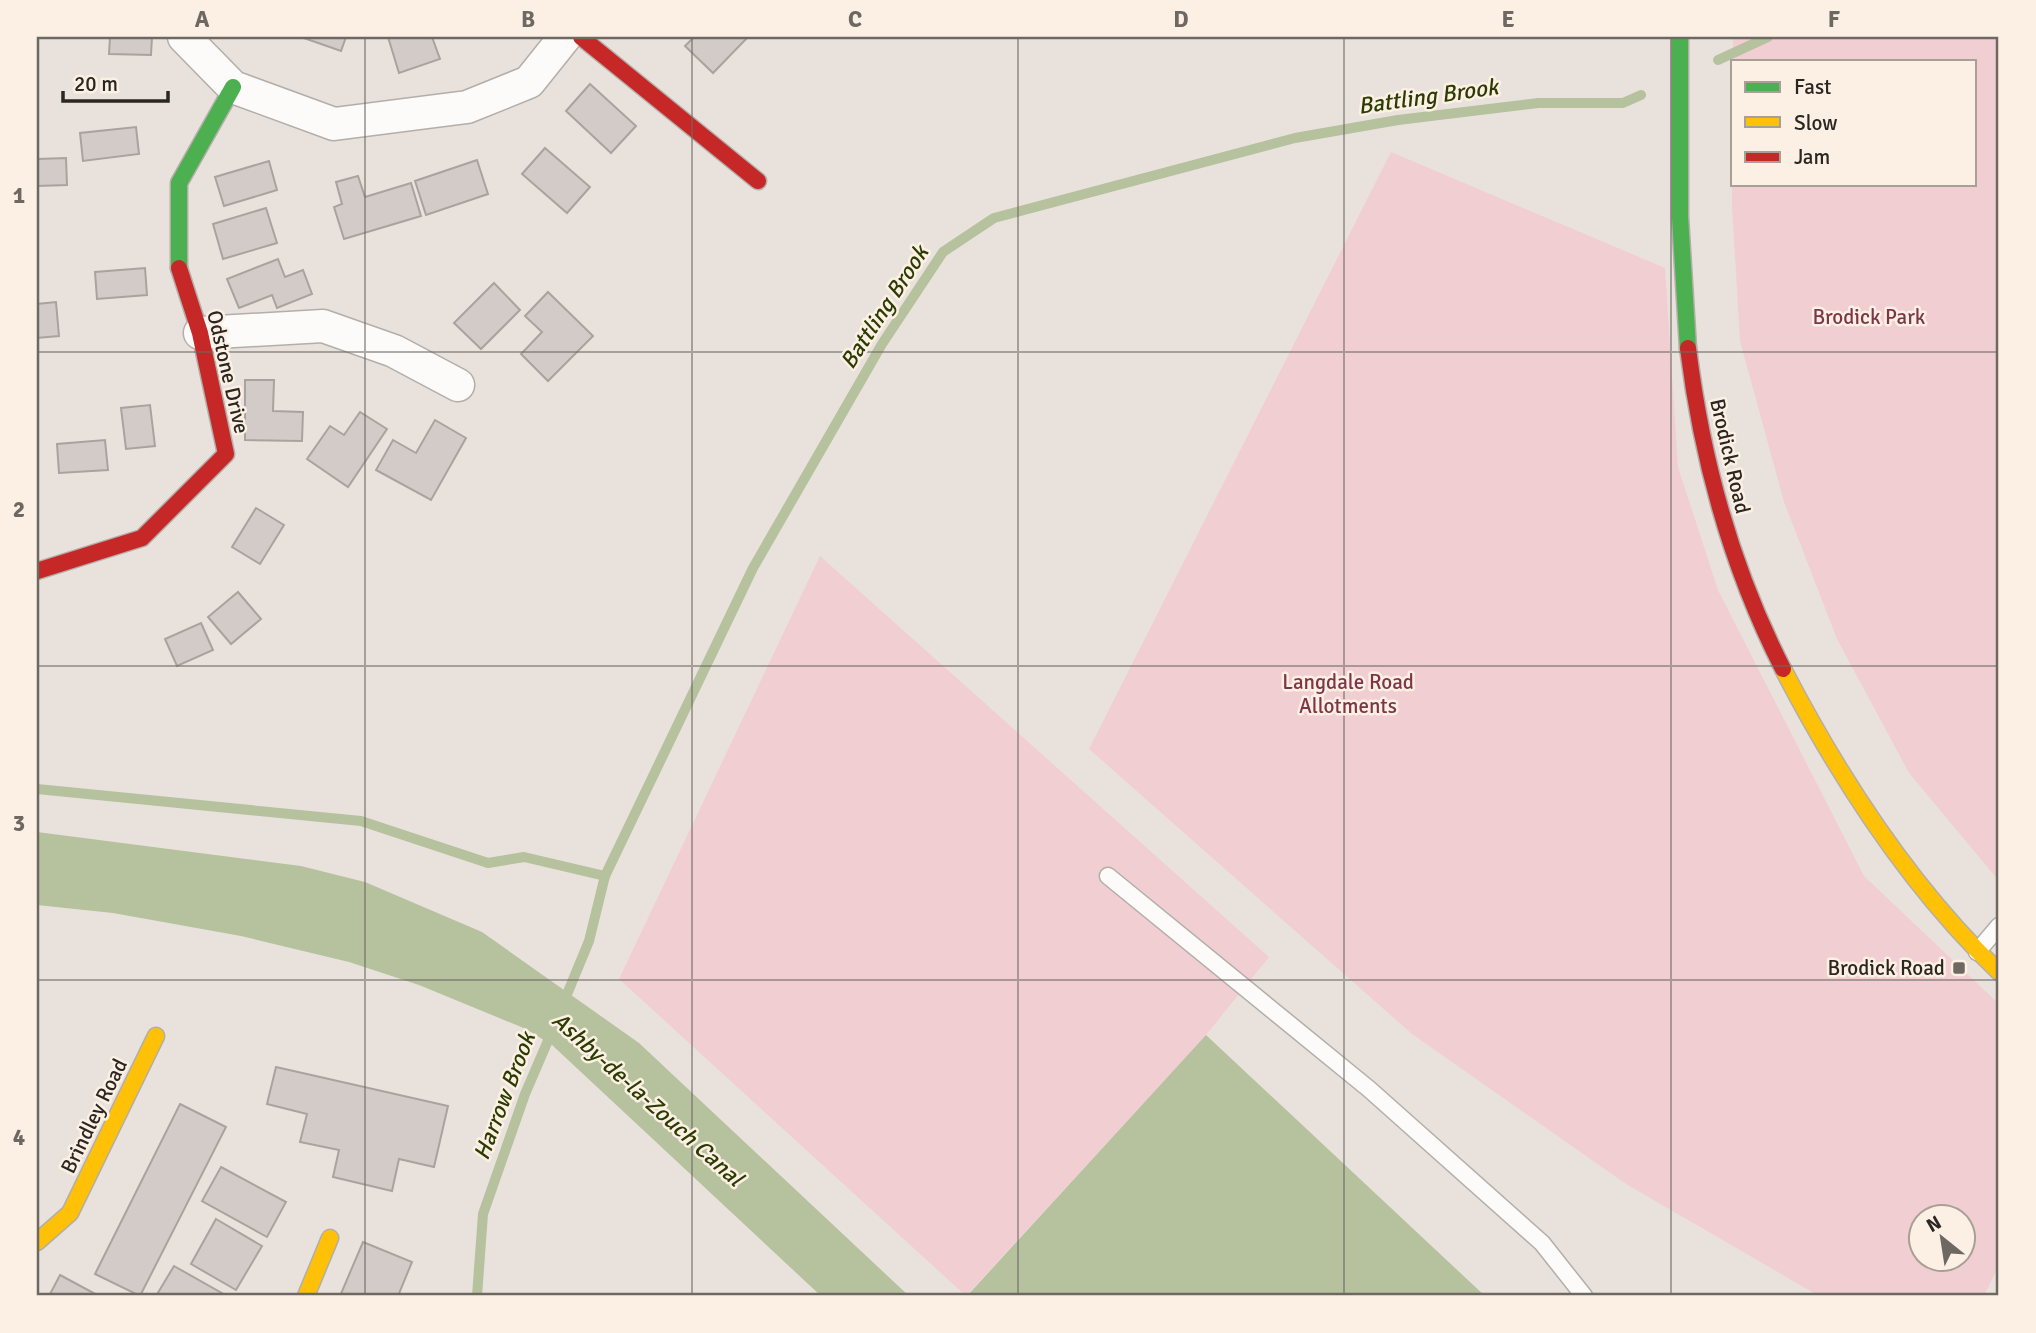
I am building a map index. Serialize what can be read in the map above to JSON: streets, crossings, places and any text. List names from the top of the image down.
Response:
{
  "streets": {
    "street": ["Odstone Drive", "Brodick Road", "Brindley Road"]
  },
  "water": ["Battling Brook", "Harrow Brook", "Ashby-de-la-Zouch Canal"],
  "parks": ["Brodick Park", "Langdale Road Allotments"],
  "places": {
    "transit": ["Brodick Road"]
  },
  "legend": ["Fast", "Slow", "Jam"],
  "scale_bar": "20 m",
  "north": "top left",
  "grid": {
    "columns": [
      "A",
      "B",
      "C",
      "D",
      "E",
      "F"
    ],
    "rows": [
      "1",
      "2",
      "3",
      "4"
    ]
  }
}
